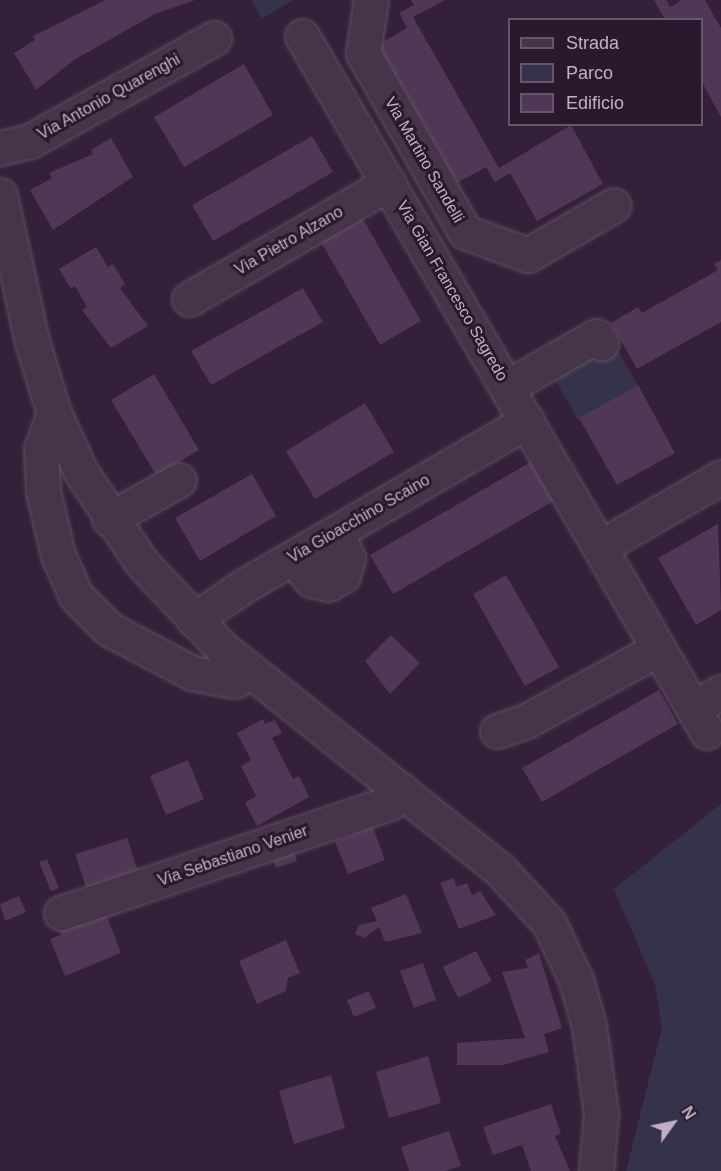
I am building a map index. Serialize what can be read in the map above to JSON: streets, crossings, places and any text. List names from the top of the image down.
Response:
{
  "streets": {
    "street": [
      "Via Antonio Quarenghi",
      "Via Martino Sandelli",
      "Via Pietro Alzano",
      "Via Gian Francesco Sagredo",
      "Via Gioacchino Scaino",
      "Via Sebastiano Venier"
    ]
  },
  "crossings": [
    ["Via Pietro Alzano", "Via Gian Francesco Sagredo"],
    ["Via Gian Francesco Sagredo", "Via Gioacchino Scaino"]
  ],
  "legend": ["Strada", "Parco", "Edificio"],
  "north": "top right"
}
